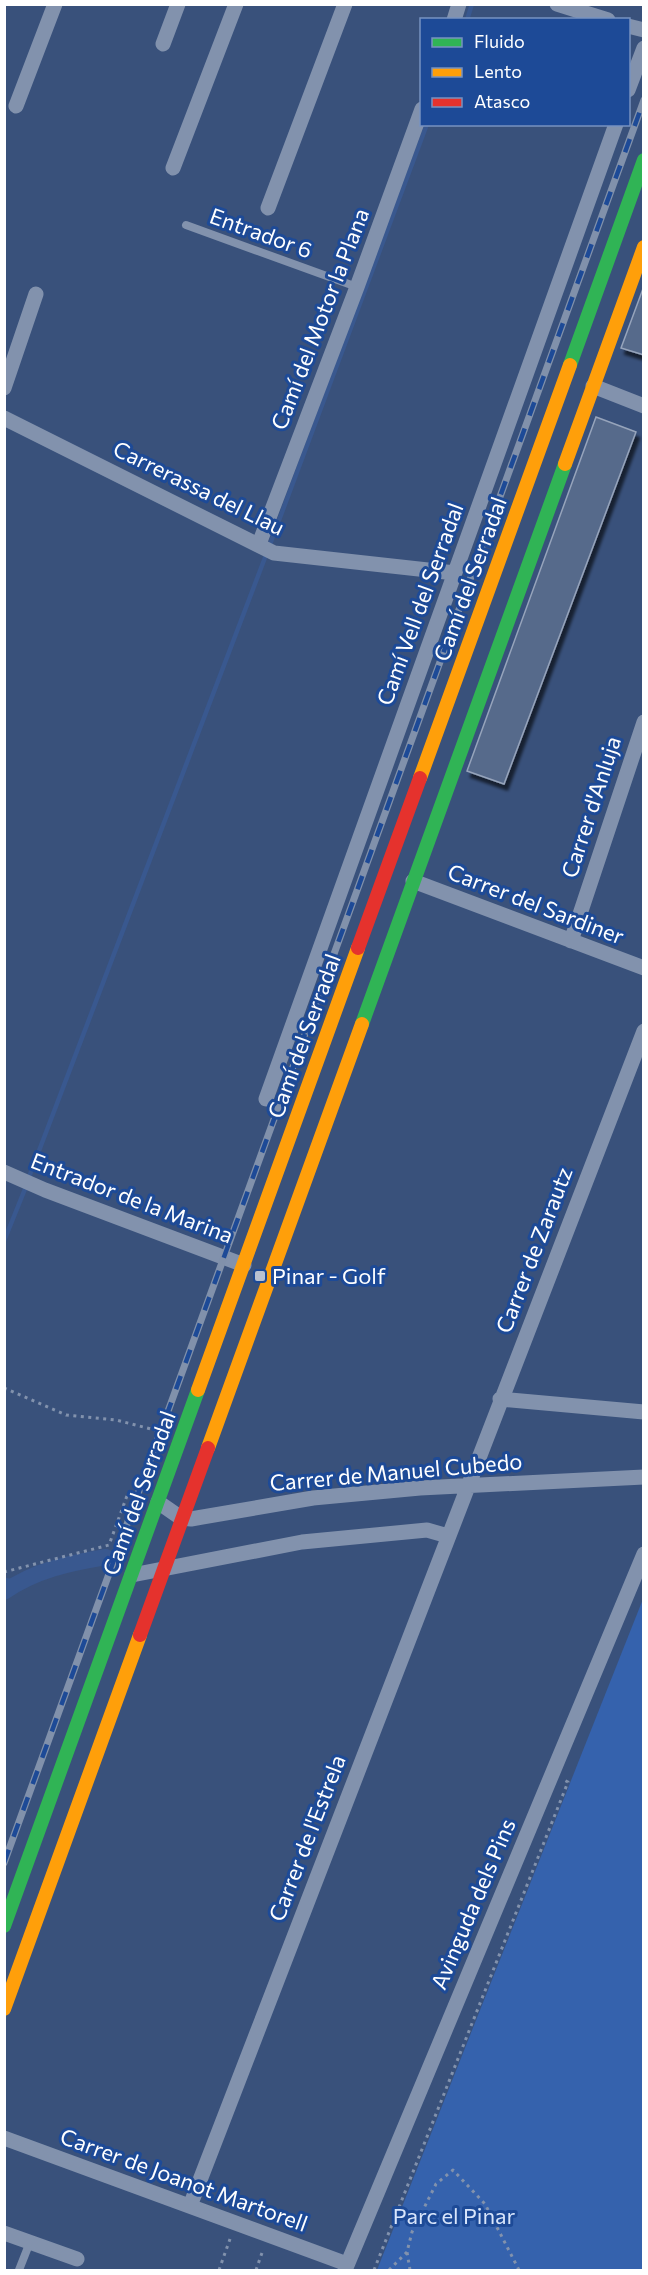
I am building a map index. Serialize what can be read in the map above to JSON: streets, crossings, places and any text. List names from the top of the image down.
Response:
{
  "streets": {
    "street": [
      "Camí del Motor la Plana",
      "Carrerassa del Llau",
      "Camí del Serradal",
      "Camí Vell del Serradal",
      "Carrer d'Anluja",
      "Carrer del Sardiner",
      "Entrador de la Marina",
      "Carrer de Zarautz",
      "Carrer de Manuel Cubedo",
      "Carrer de l'Estrela",
      "Avinguda dels Pins",
      "Carrer de Joanot Martorell"
    ],
    "lane": ["Entrador 6"]
  },
  "crossings": [
    ["Entrador 6", "Camí del Motor la Plana"],
    ["Camí del Motor la Plana", "Carrerassa del Llau"],
    ["Carrerassa del Llau", "Camí Vell del Serradal"],
    ["Camí del Serradal", "Entrador de la Marina"],
    ["Carrer d'Anluja", "Carrer del Sardiner"],
    ["Carrer de Zarautz", "Carrer de Manuel Cubedo"],
    ["Carrer de Zarautz", "Carrer de l'Estrela"],
    ["Carrer de Manuel Cubedo", "Carrer de l'Estrela"],
    ["Carrer de l'Estrela", "Carrer de Joanot Martorell"],
    ["Avinguda dels Pins", "Carrer de Joanot Martorell"]
  ],
  "parks": ["Parc el Pinar"],
  "places": {
    "transit": ["Pinar - Golf"]
  },
  "legend": ["Fluido", "Lento", "Atasco"]
}
